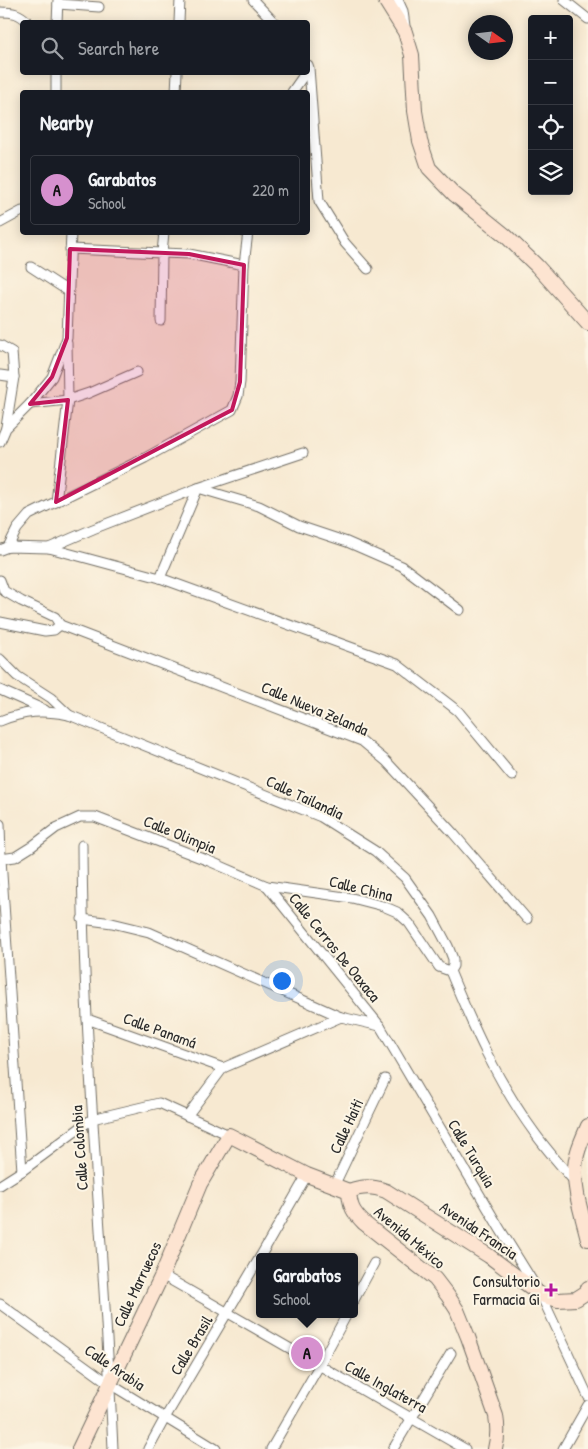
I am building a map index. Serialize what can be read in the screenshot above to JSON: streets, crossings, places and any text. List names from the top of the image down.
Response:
{
  "streets": {
    "street": [
      "Calle Nueva Zelanda",
      "Calle Tailandia",
      "Calle Olimpia",
      "Calle China",
      "Calle Cerros De Oaxaca",
      "Calle Panamá",
      "Calle Haiti",
      "Calle Colombia",
      "Calle Turquia",
      "Avenida Francia",
      "Avenida México",
      "Calle Marruecos",
      "Calle Brasil",
      "Calle Arabia",
      "Calle Inglaterra"
    ]
  },
  "crossings": [
    ["Calle Tailandia", "Calle China"],
    ["Calle Olimpia", "Calle China"],
    ["Calle Olimpia", "Calle Cerros De Oaxaca"],
    ["Calle China", "Calle Cerros De Oaxaca"],
    ["Calle Cerros De Oaxaca", "Calle Turquia"],
    ["Calle Panamá", "Calle Colombia"],
    ["Calle Colombia", "Calle Marruecos"],
    ["Calle Colombia", "Calle Arabia"],
    ["Calle Turquia", "Avenida Francia"],
    ["Avenida Francia", "Avenida México"],
    ["Calle Marruecos", "Calle Arabia"],
    ["Calle Marruecos", "Calle Inglaterra"],
    ["Calle Brasil", "Calle Arabia"],
    ["Calle Brasil", "Calle Inglaterra"]
  ],
  "places": {
    "health": ["Consultorio Farmacia Gi"]
  },
  "north": "right",
  "page": {
    "map_buttons": ["+", "−"],
    "search": "Search here",
    "heading": "Nearby",
    "list": [
      {
        "mark": "A",
        "name": "Garabatos",
        "note": "School",
        "value": "220 m"
      }
    ],
    "popup": ["Garabatos", "School"],
    "pins": "A"
  }
}
